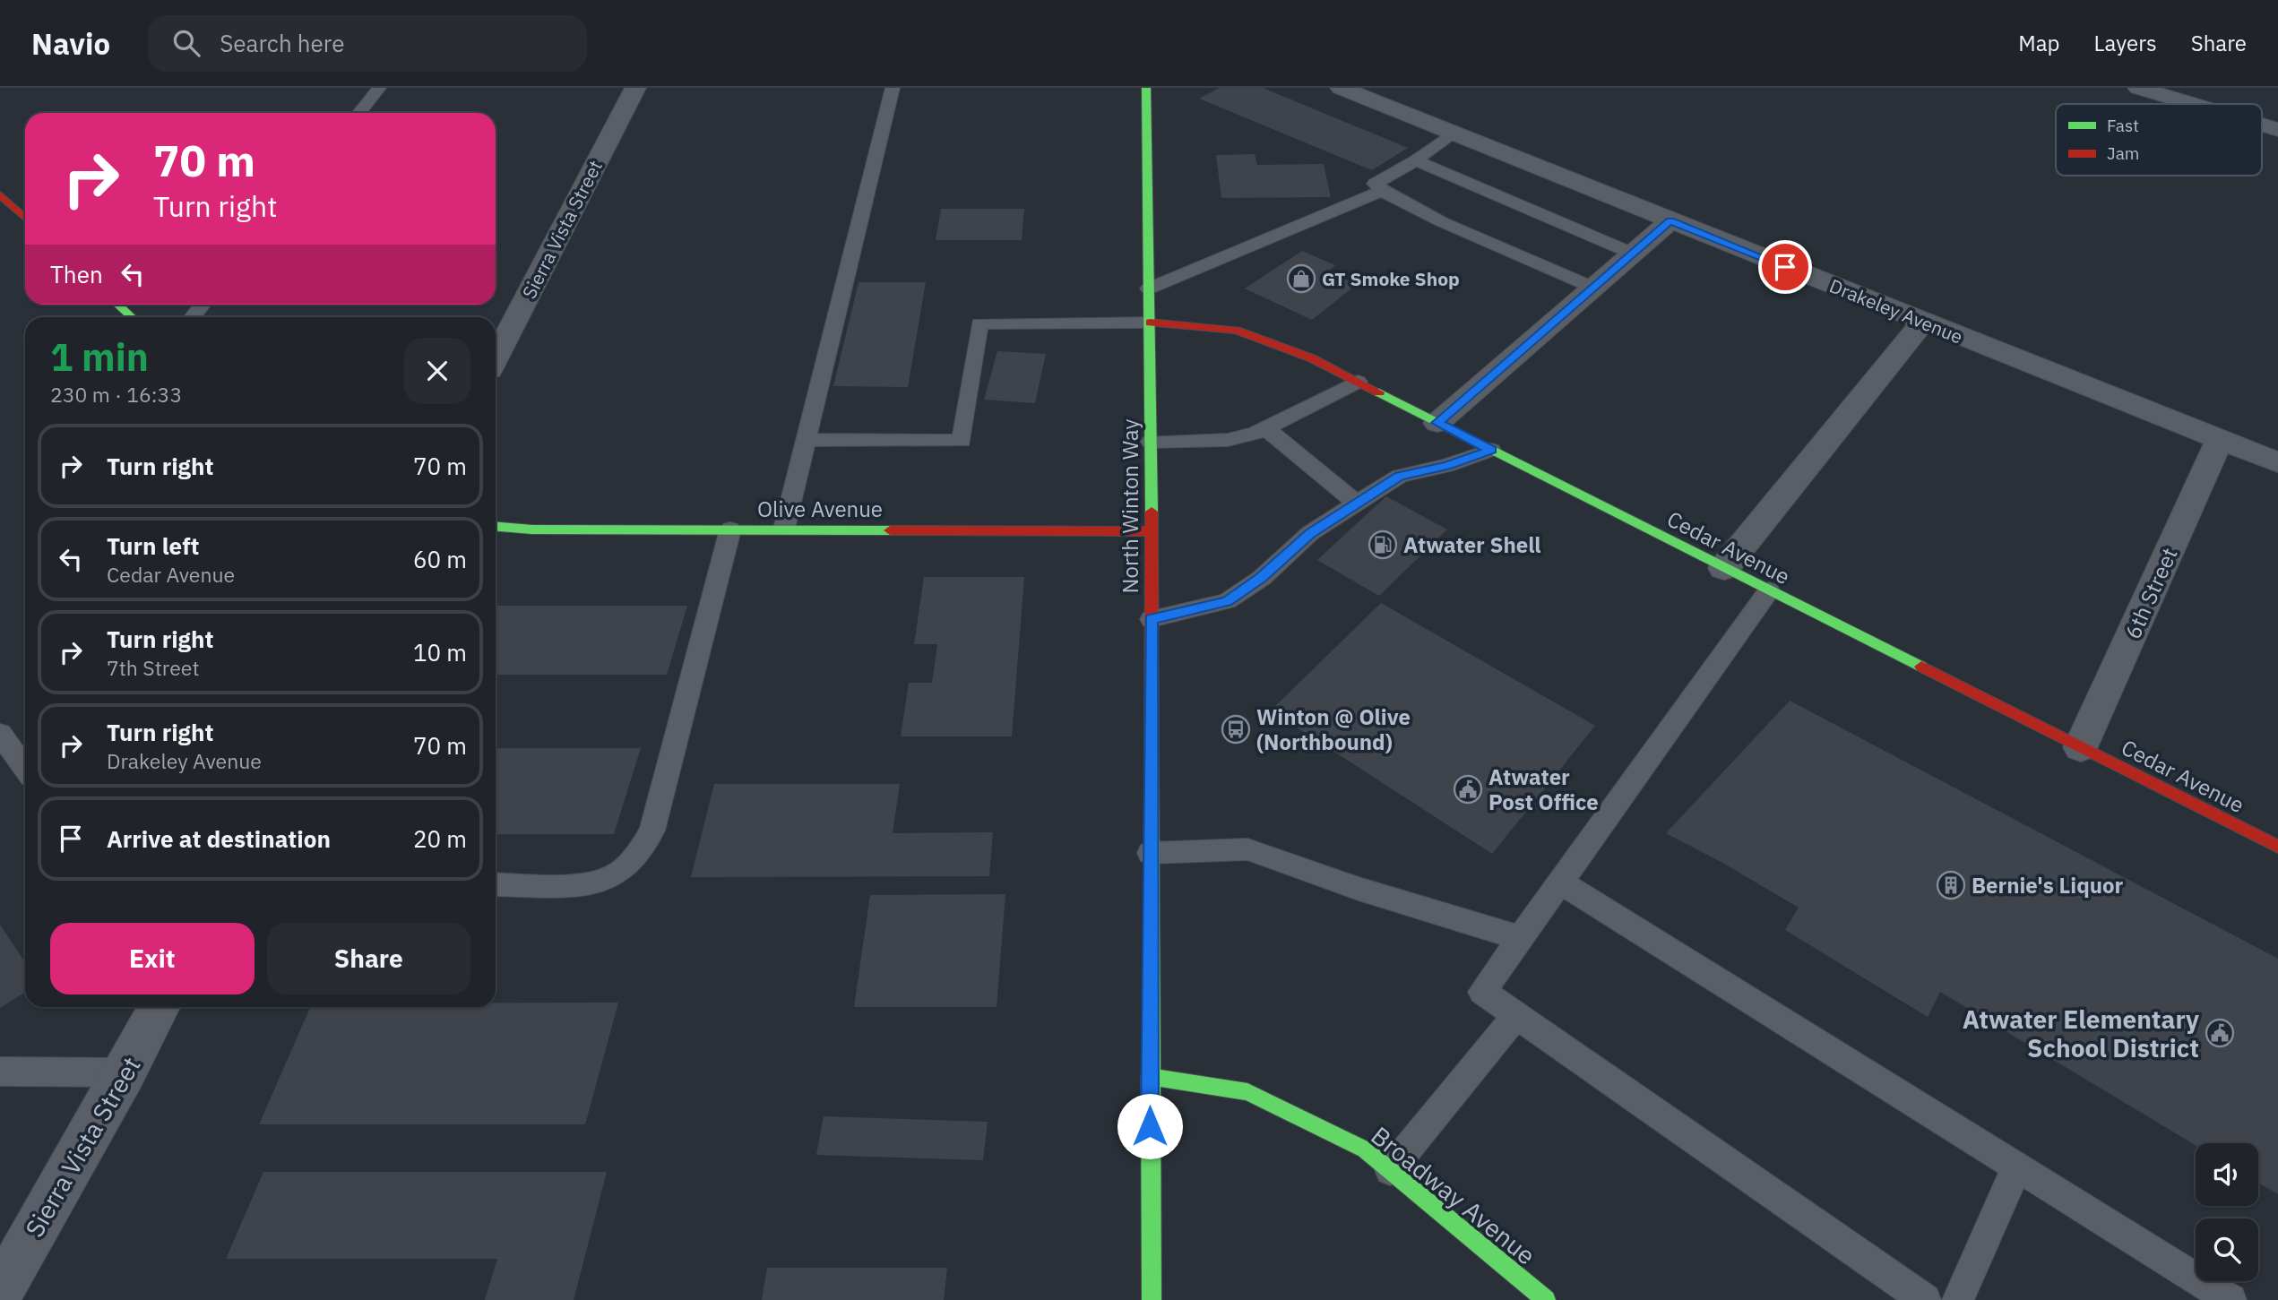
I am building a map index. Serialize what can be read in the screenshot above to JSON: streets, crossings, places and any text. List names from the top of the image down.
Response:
{
  "streets": {
    "main road": [
      "North Winton Way",
      "Olive Avenue",
      "Cedar Avenue",
      "Broadway Avenue"
    ],
    "street": ["Sierra Vista Street", "Drakeley Avenue", "6th Street"]
  },
  "crossings": [
    ["Drakeley Avenue", "6th Street"],
    ["North Winton Way", "Olive Avenue"],
    ["North Winton Way", "Cedar Avenue"],
    ["North Winton Way", "Broadway Avenue"],
    ["Cedar Avenue", "6th Street"]
  ],
  "places": {
    "shop": ["GT Smoke Shop"],
    "fuel station": ["Atwater Shell"],
    "bus stop": ["Winton @ Olive (Northbound)"],
    "public building": ["Atwater Post Office", "Atwater Elementary School District"],
    "building": ["Bernie's Liquor"]
  },
  "legend": ["Fast", "Jam"],
  "page": {
    "header": "Navio",
    "search": "Search here",
    "nav": ["Map", "Layers", "Share"],
    "turn": ["70 m", "Turn right"],
    "then": "Then",
    "heading": ["1 min", "230 m · 16:33"],
    "list": [
      {
        "name": "Turn right",
        "value": "70 m"
      },
      {
        "name": "Turn left",
        "note": "Cedar Avenue",
        "value": "60 m"
      },
      {
        "name": "Turn right",
        "note": "7th Street",
        "value": "10 m"
      },
      {
        "name": "Turn right",
        "note": "Drakeley Avenue",
        "value": "70 m"
      },
      {
        "name": "Arrive at destination",
        "value": "20 m"
      }
    ],
    "buttons": ["Exit", "Share"]
  }
}
